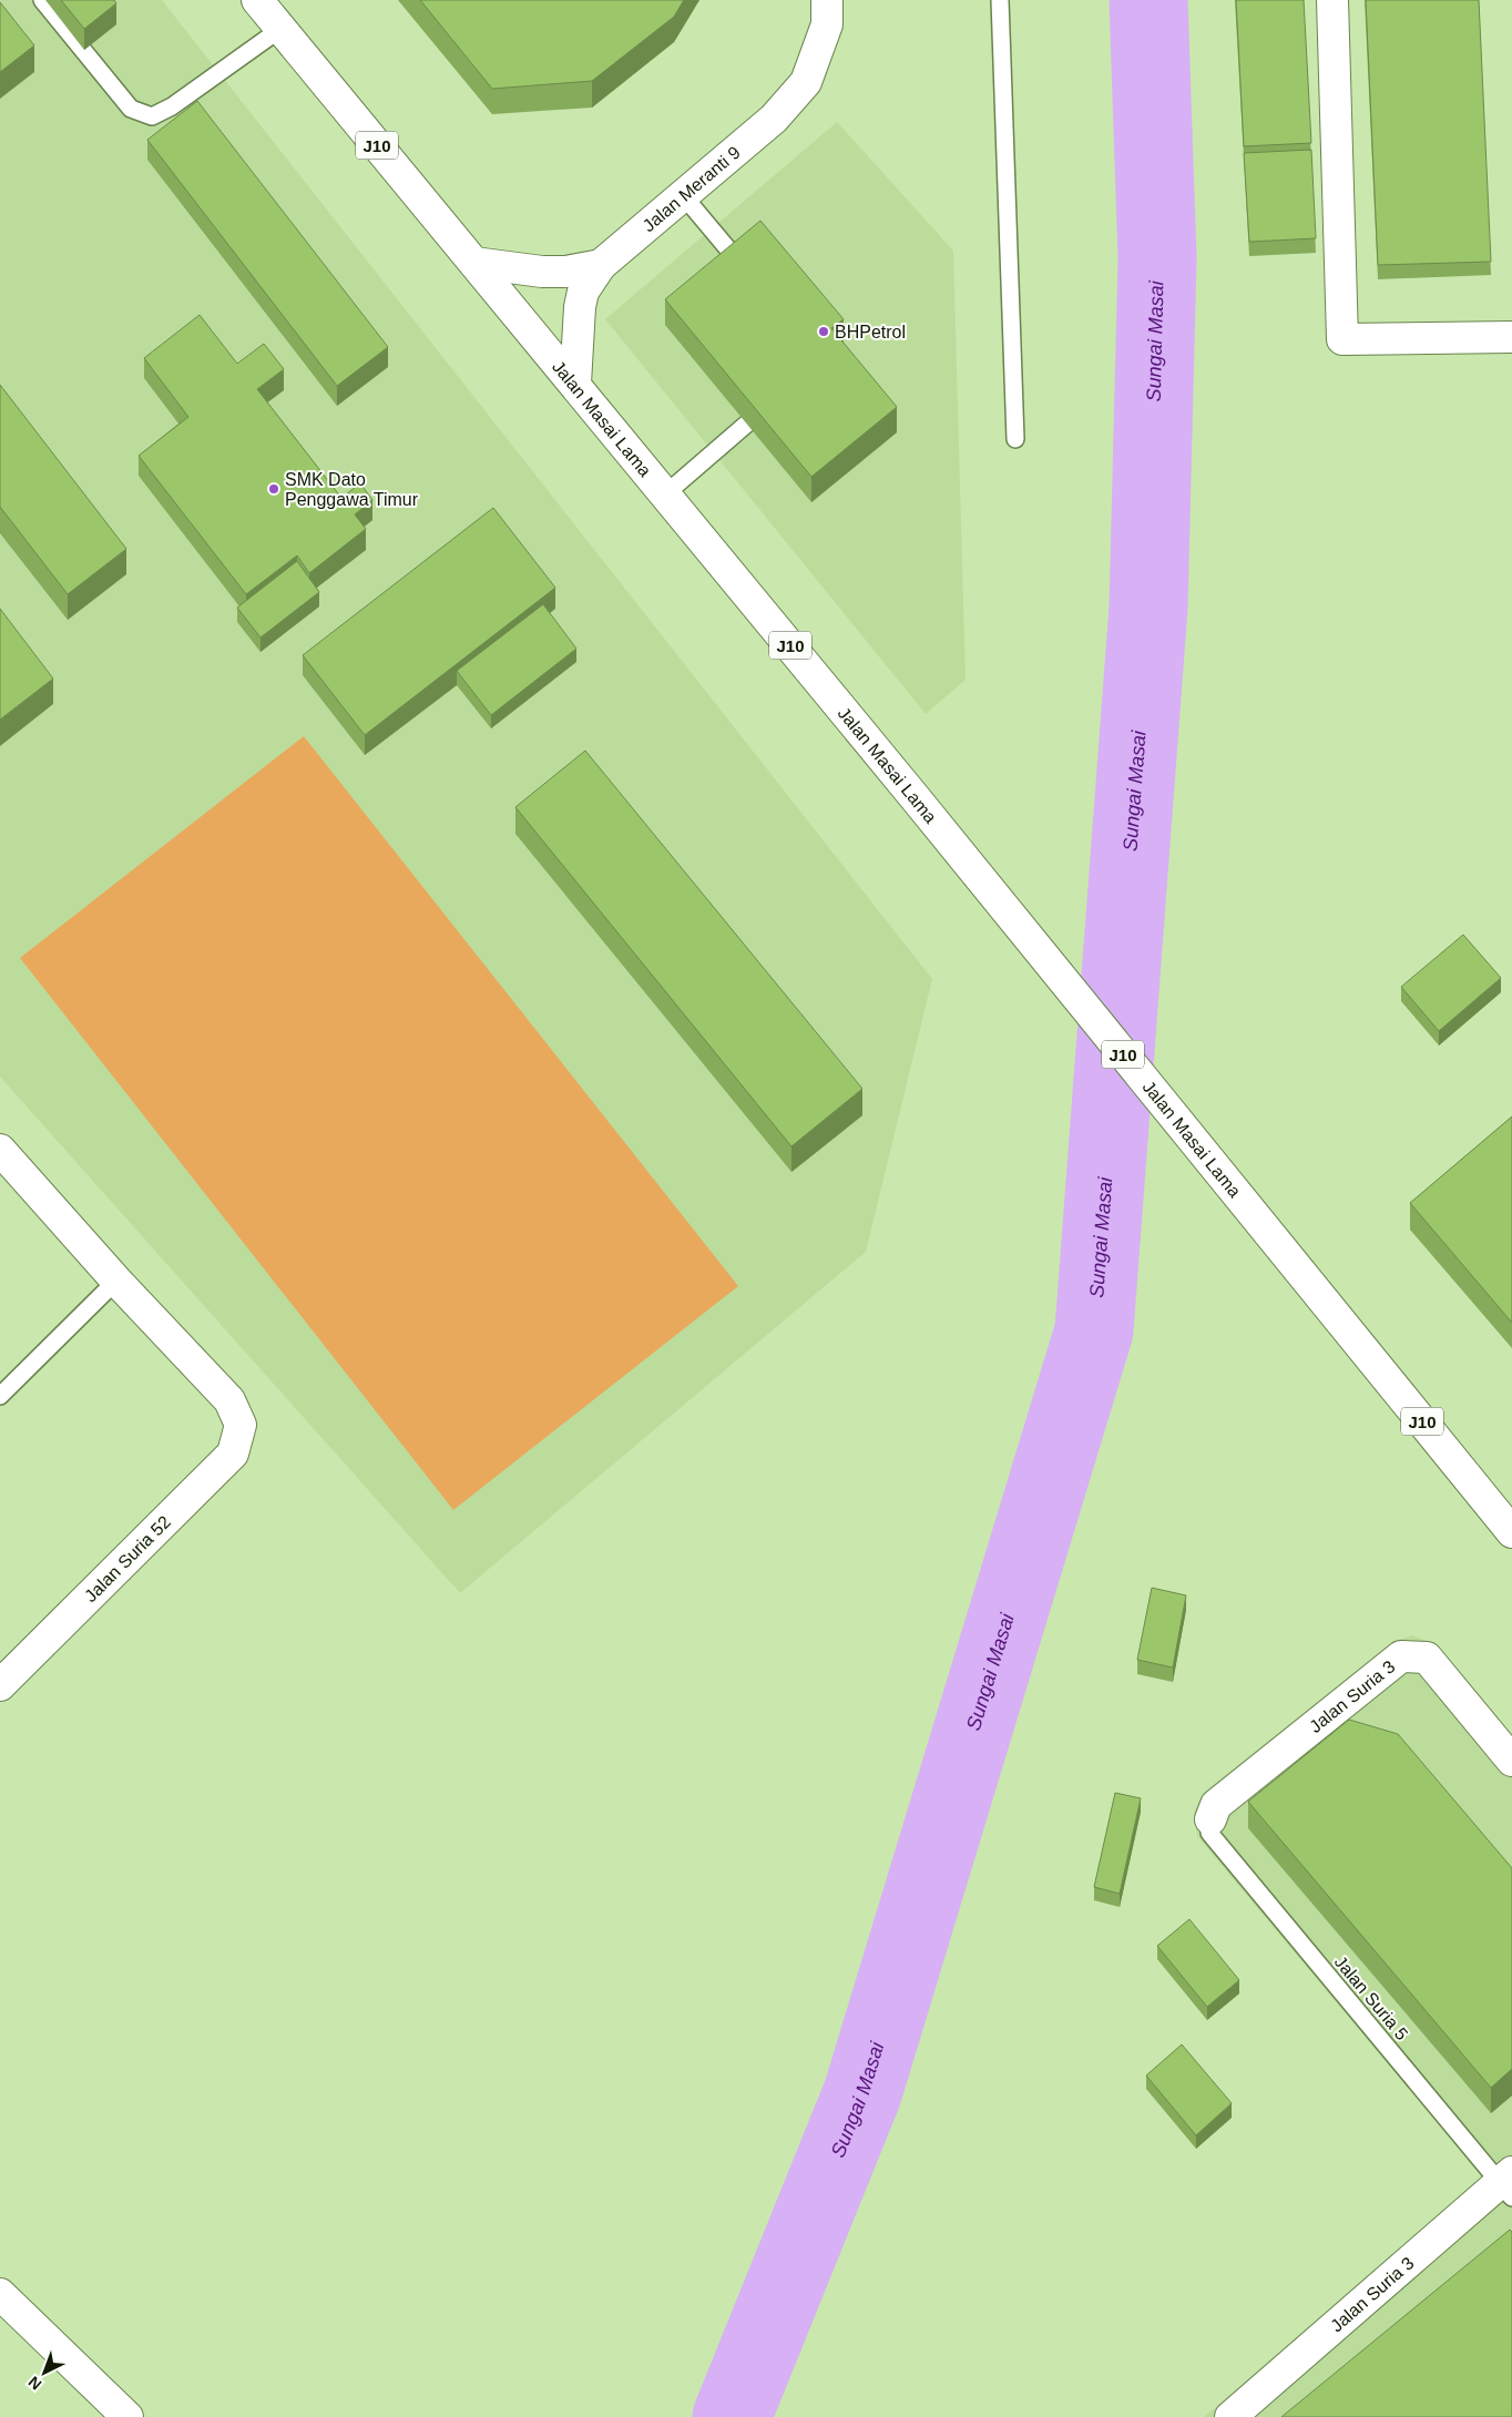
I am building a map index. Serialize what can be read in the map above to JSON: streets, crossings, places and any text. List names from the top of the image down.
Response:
{
  "streets": {
    "street": [
      "J10",
      "Jalan Meranti 9",
      "Jalan Masai Lama",
      "Jalan Suria 52",
      "Jalan Suria 3"
    ],
    "lane": ["Jalan Suria 5"]
  },
  "crossings": [
    ["Jalan Meranti 9", "Jalan Masai Lama"],
    ["Jalan Suria 3", "Jalan Suria 5"]
  ],
  "water": ["Sungai Masai"],
  "places": ["BHPetrol", "SMK Dato Penggawa Timur"],
  "north": "bottom left"
}
